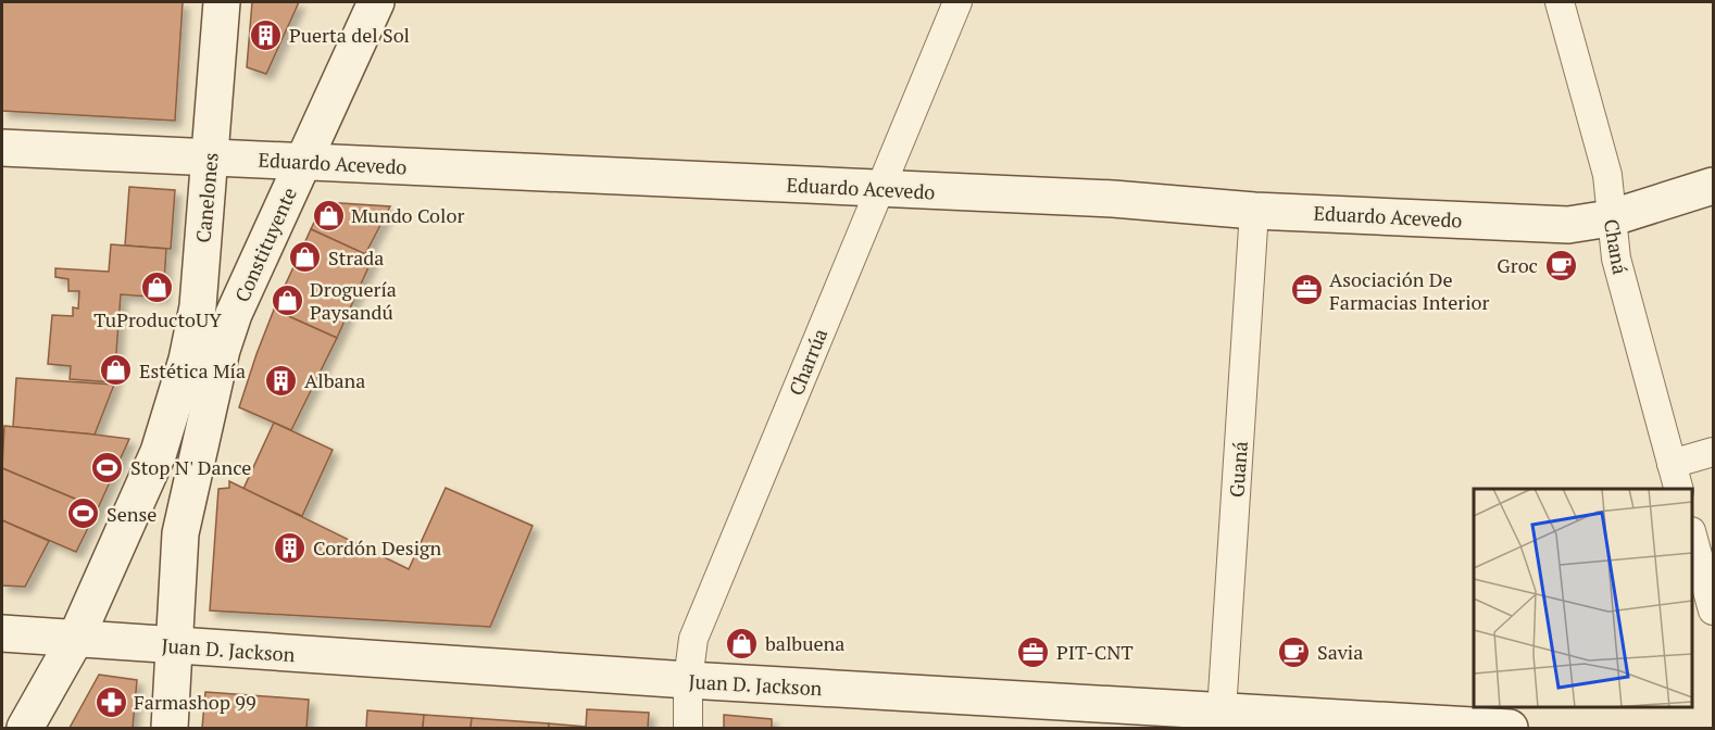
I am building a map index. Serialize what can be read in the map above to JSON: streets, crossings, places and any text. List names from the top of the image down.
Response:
{
  "streets": {
    "street": [
      "Eduardo Acevedo",
      "Canelones",
      "Constituyente",
      "Chaná",
      "Charrúa",
      "Guaná",
      "Juan D. Jackson"
    ]
  },
  "crossings": [
    ["Eduardo Acevedo", "Canelones"],
    ["Eduardo Acevedo", "Constituyente"],
    ["Eduardo Acevedo", "Chaná"],
    ["Eduardo Acevedo", "Charrúa"],
    ["Eduardo Acevedo", "Guaná"],
    ["Canelones", "Juan D. Jackson"],
    ["Constituyente", "Juan D. Jackson"],
    ["Charrúa", "Juan D. Jackson"],
    ["Guaná", "Juan D. Jackson"]
  ],
  "places": {
    "building": ["Puerta del Sol", "Albana", "Cordón Design"],
    "shop": [
      "Mundo Color",
      "Strada",
      "TuProductoUY",
      "Droguería Paysandú",
      "Estética Mía",
      "balbuena"
    ],
    "cafe": ["Groc", "Savia"],
    "office": ["Asociación De Farmacias Interior", "PIT-CNT"],
    "sports": ["Stop N' Dance", "Sense"],
    "pharmacy": ["Farmashop 99"]
  }
}
